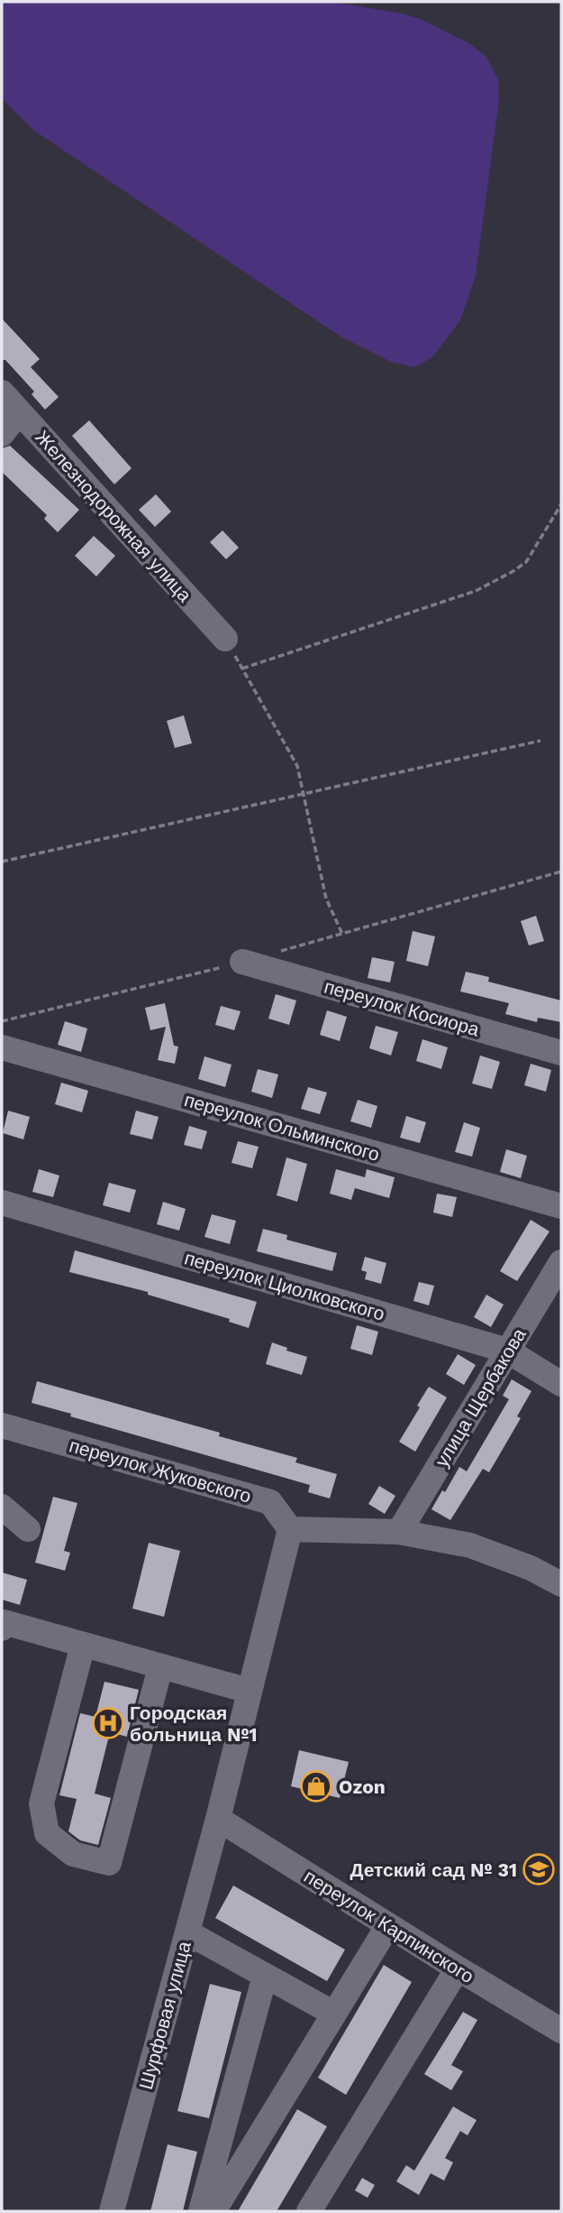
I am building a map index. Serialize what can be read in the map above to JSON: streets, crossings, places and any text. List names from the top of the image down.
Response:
{
  "streets": {
    "street": [
      "Железнодорожная улица",
      "переулок Косиора",
      "переулок Ольминского",
      "переулок Циолковского",
      "улица Щербакова",
      "переулок Жуковского",
      "переулок Карпинского",
      "Шурфовая улица"
    ]
  },
  "crossings": [
    ["переулок Циолковского", "улица Щербакова"],
    ["переулок Карпинского", "Шурфовая улица"]
  ],
  "places": {
    "hospital": ["Городская больница №1"],
    "shop": ["Ozon"],
    "school or university": ["Детский сад № 31"]
  }
}
